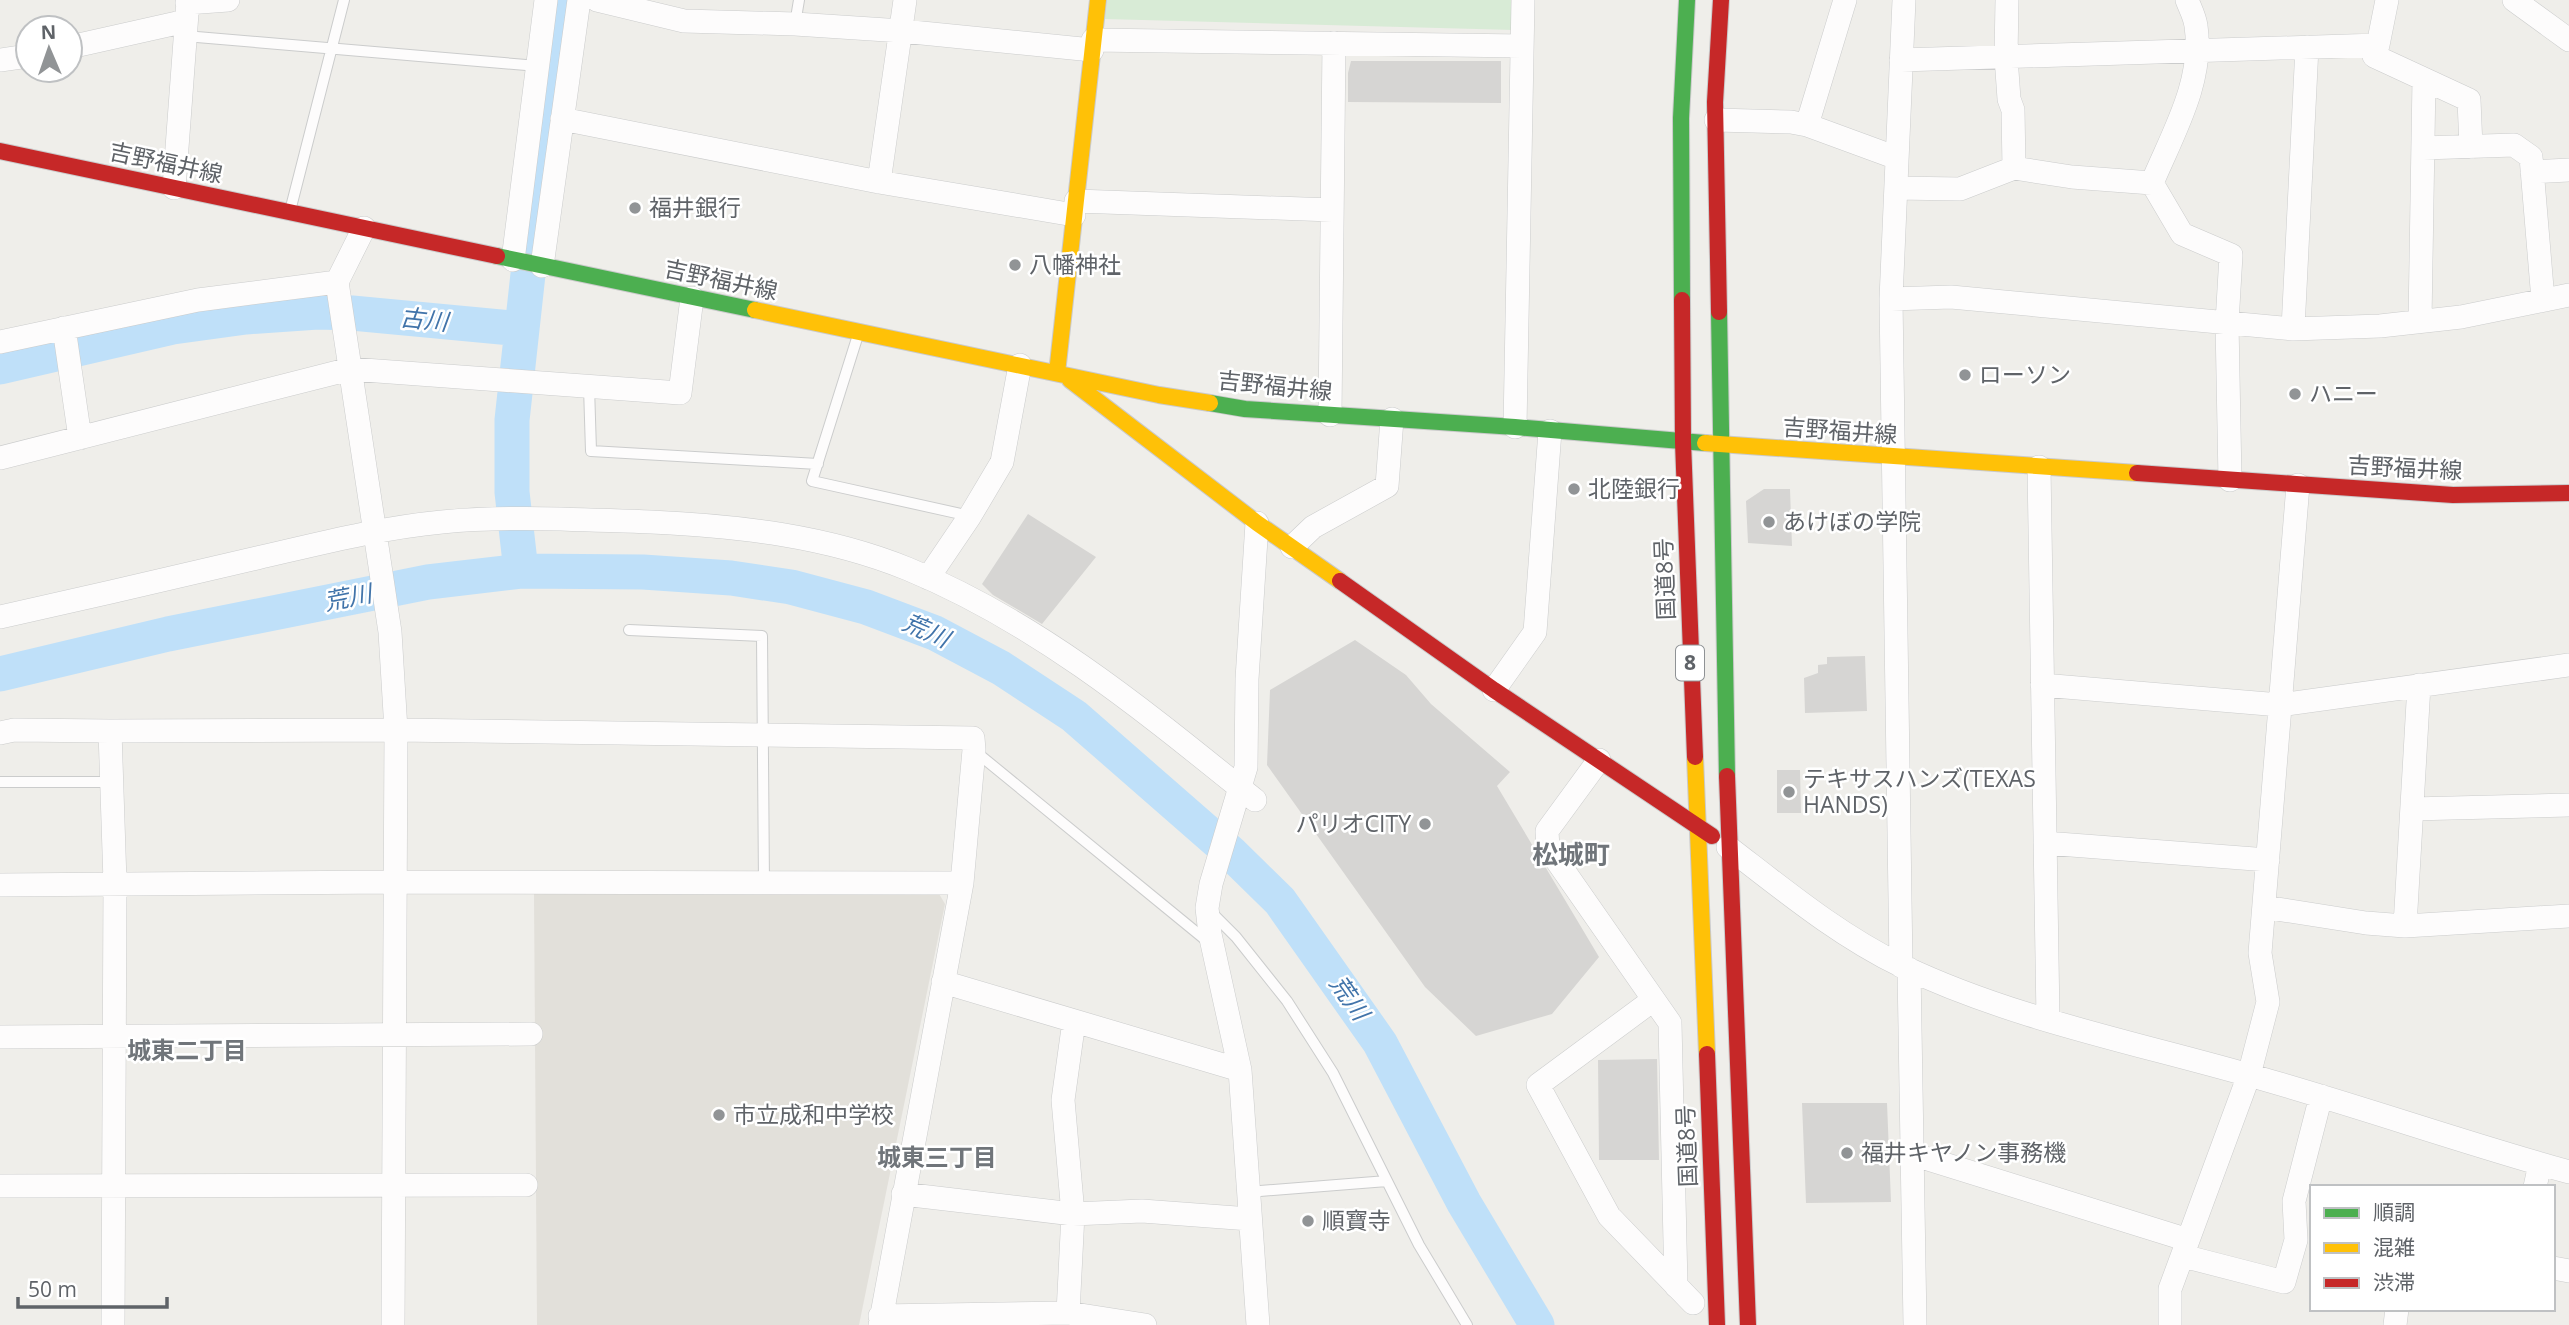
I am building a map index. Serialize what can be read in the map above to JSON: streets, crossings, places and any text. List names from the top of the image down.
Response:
{
  "streets": {
    "main road": ["吉野福井線", "国道8号", "8"]
  },
  "crossings": [
    ["吉野福井線", "国道8号"],
    ["吉野福井線", "8"]
  ],
  "districts": ["松城町", "城東二丁目", "城東三丁目"],
  "water": ["古川", "荒川"],
  "places": [
    "福井銀行",
    "八幡神社",
    "ローソン",
    "ハニー",
    "北陸銀行",
    "あけぼの学院",
    "テキサスハンズ(TEXAS HANDS)",
    "パリオCITY",
    "市立成和中学校",
    "福井キヤノン事務機",
    "順寶寺"
  ],
  "legend": ["順調", "混雑", "渋滞"],
  "scale_bar": "50 m",
  "north": "top"
}
